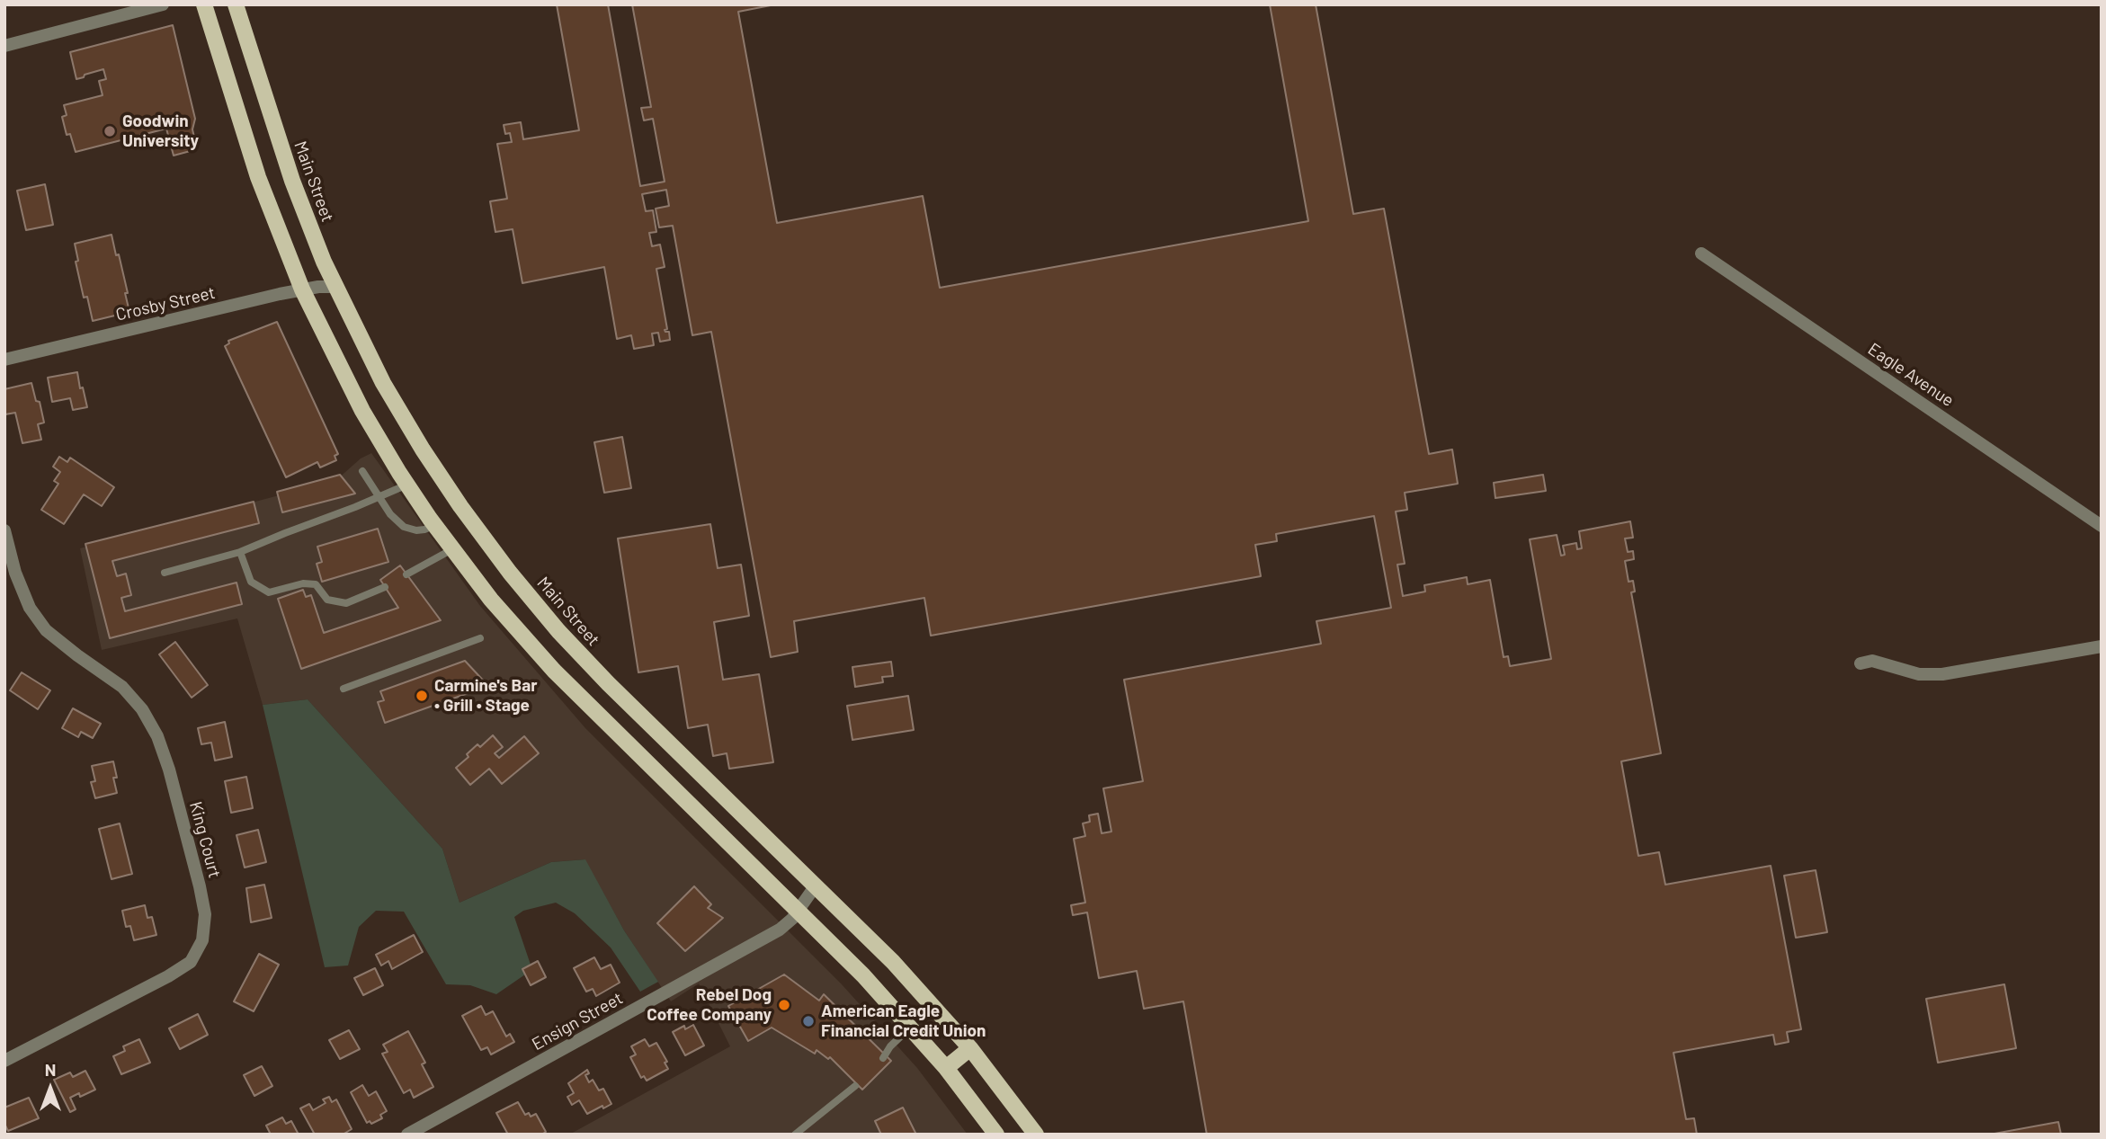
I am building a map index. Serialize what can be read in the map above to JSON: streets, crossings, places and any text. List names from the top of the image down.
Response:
{
  "streets": {
    "main road": ["Main Street"],
    "street": [
      "Crosby Street",
      "Eagle Avenue",
      "King Court",
      "Ensign Street"
    ]
  },
  "crossings": [
    ["Main Street", "Crosby Street"],
    ["Main Street", "Ensign Street"]
  ],
  "places": [
    "Goodwin University",
    "Carmine's Bar • Grill • Stage",
    "Rebel Dog Coffee Company",
    "American Eagle Financial Credit Union"
  ],
  "north": "top"
}
